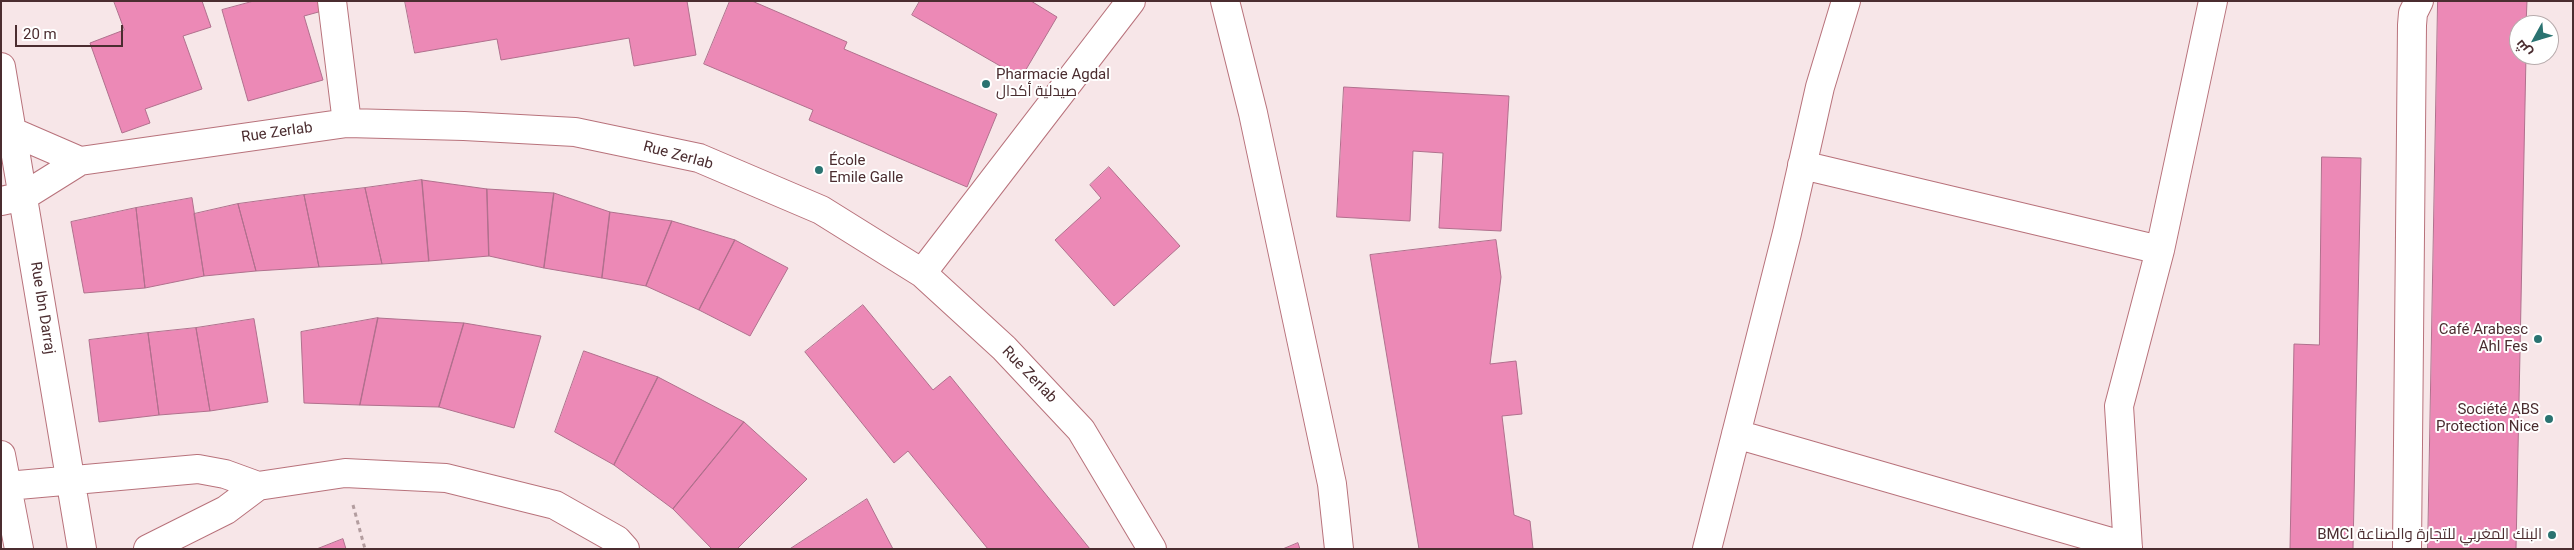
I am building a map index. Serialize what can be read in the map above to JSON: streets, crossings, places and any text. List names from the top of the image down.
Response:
{
  "streets": {
    "street": ["Rue ZerIab", "Rue Ibn Darraj"]
  },
  "crossings": [
    ["Rue ZerIab", "Rue Ibn Darraj"]
  ],
  "places": [
    "Pharmacie Agdal صيدلية أكدال",
    "École Emile Galle",
    "Café Arabesc Ahl Fes",
    "Société ABS Protection Nice",
    "BMCI البنك المغربي للتجارة والصناعة"
  ],
  "scale_bar": "20 m",
  "north": "bottom left"
}
